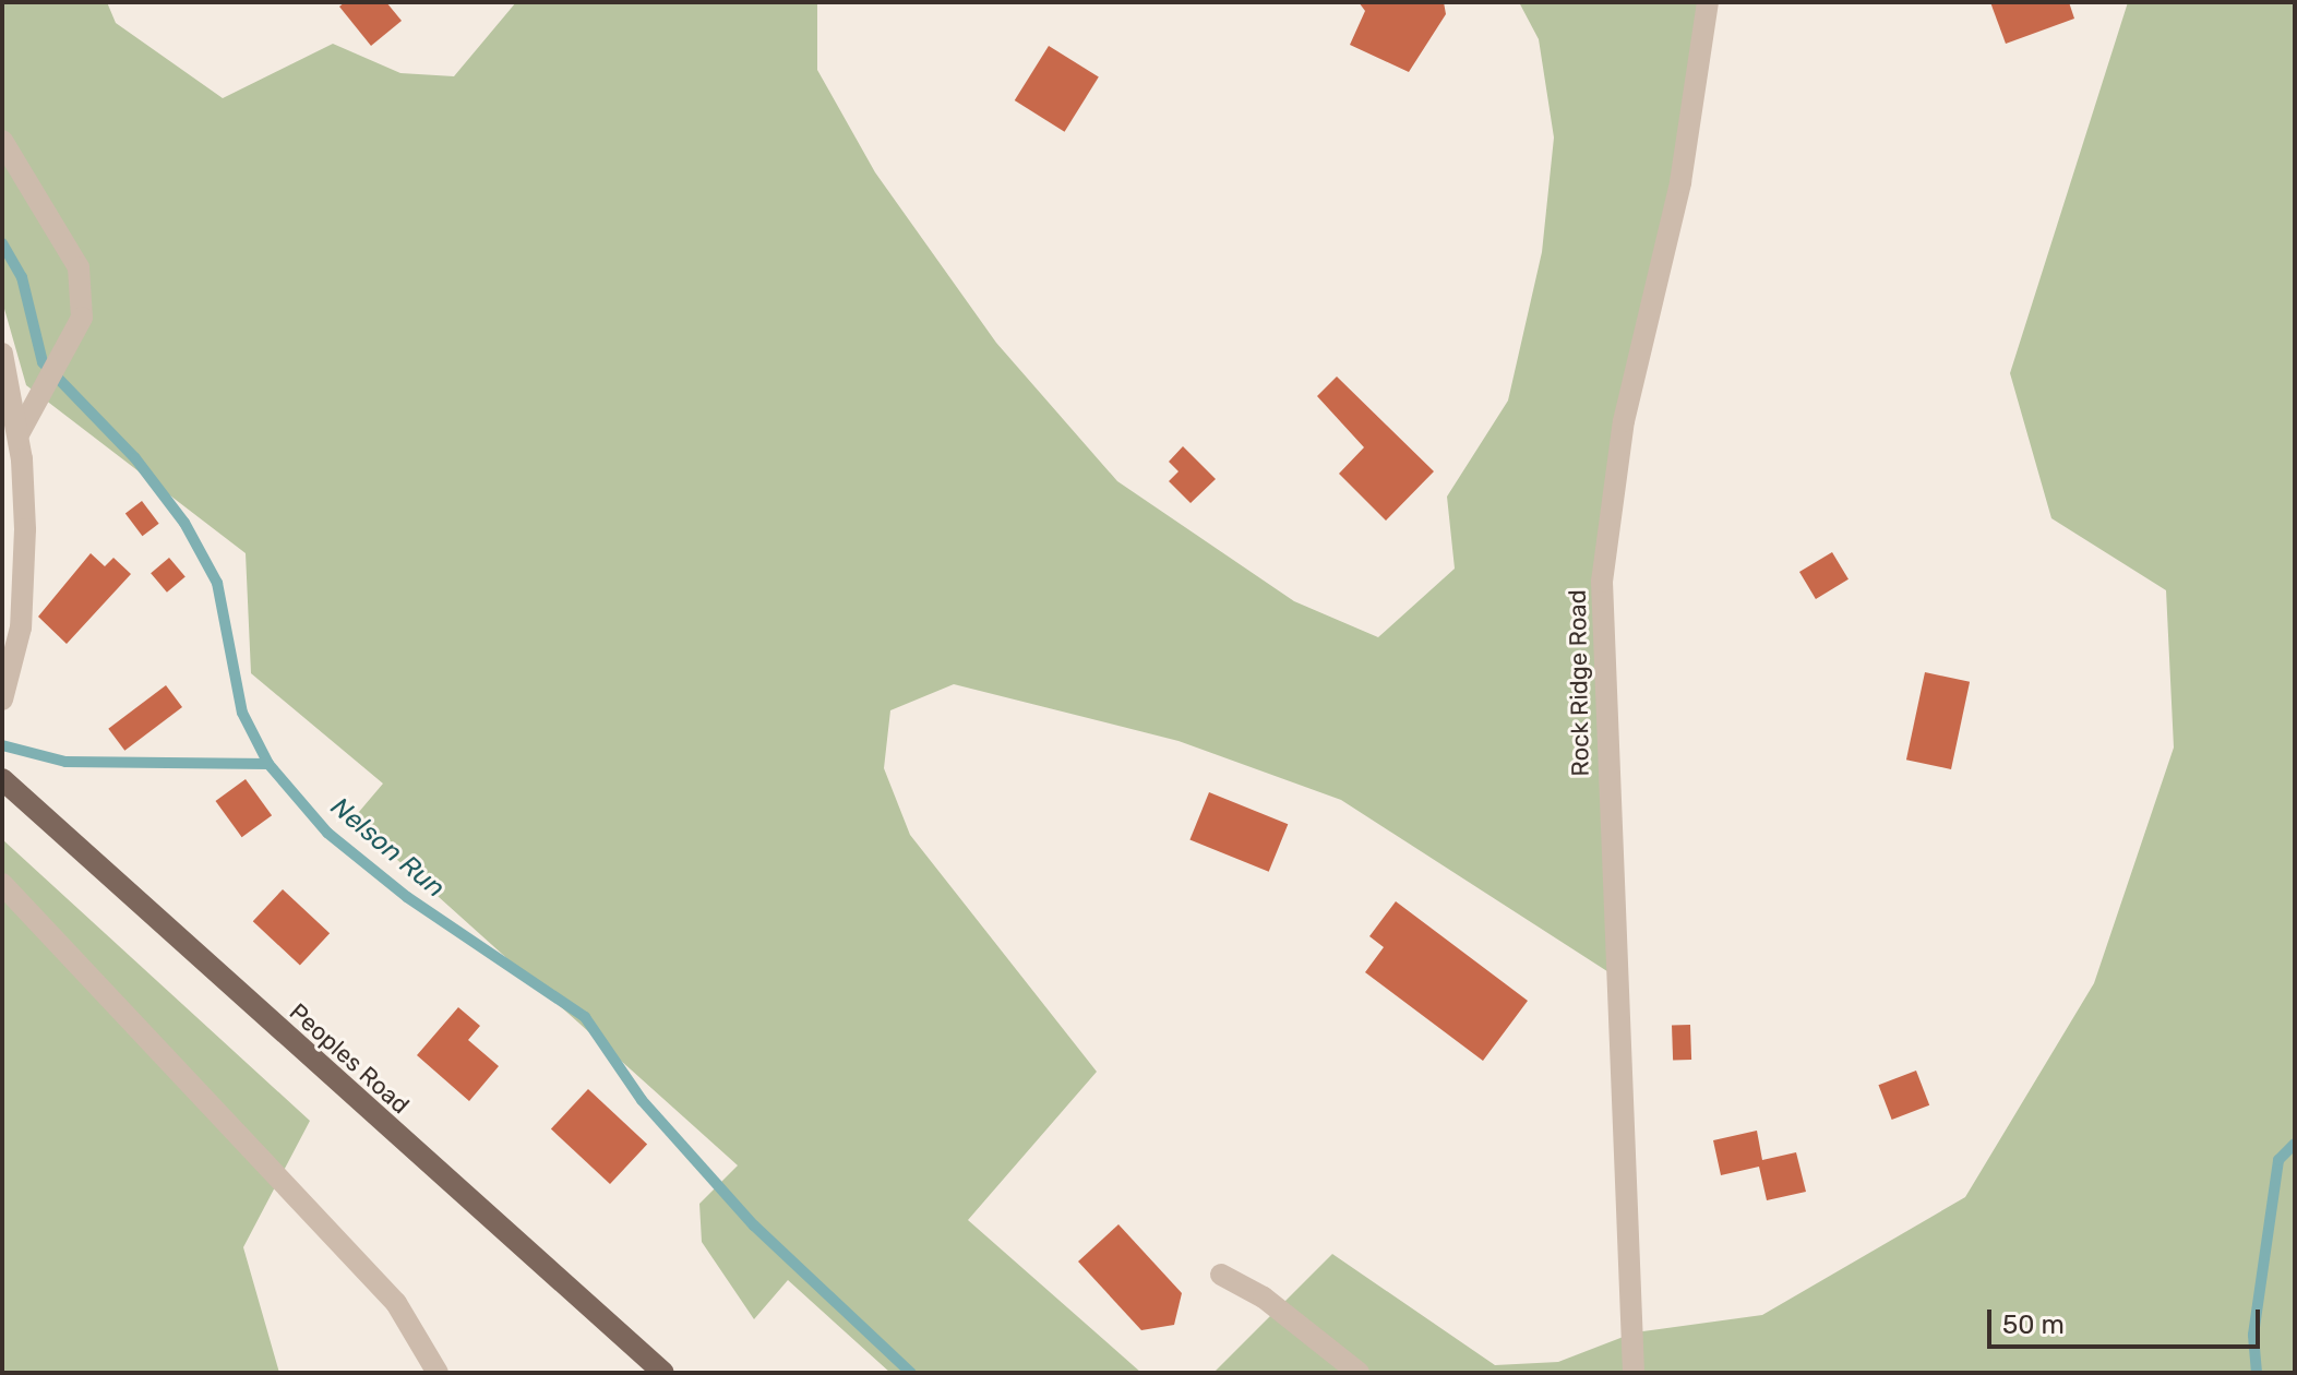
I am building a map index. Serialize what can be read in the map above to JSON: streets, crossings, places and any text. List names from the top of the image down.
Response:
{
  "streets": {
    "main road": ["Peoples Road"],
    "street": ["Rock Ridge Road"]
  },
  "water": ["Nelson Run"],
  "scale_bar": "50 m"
}
